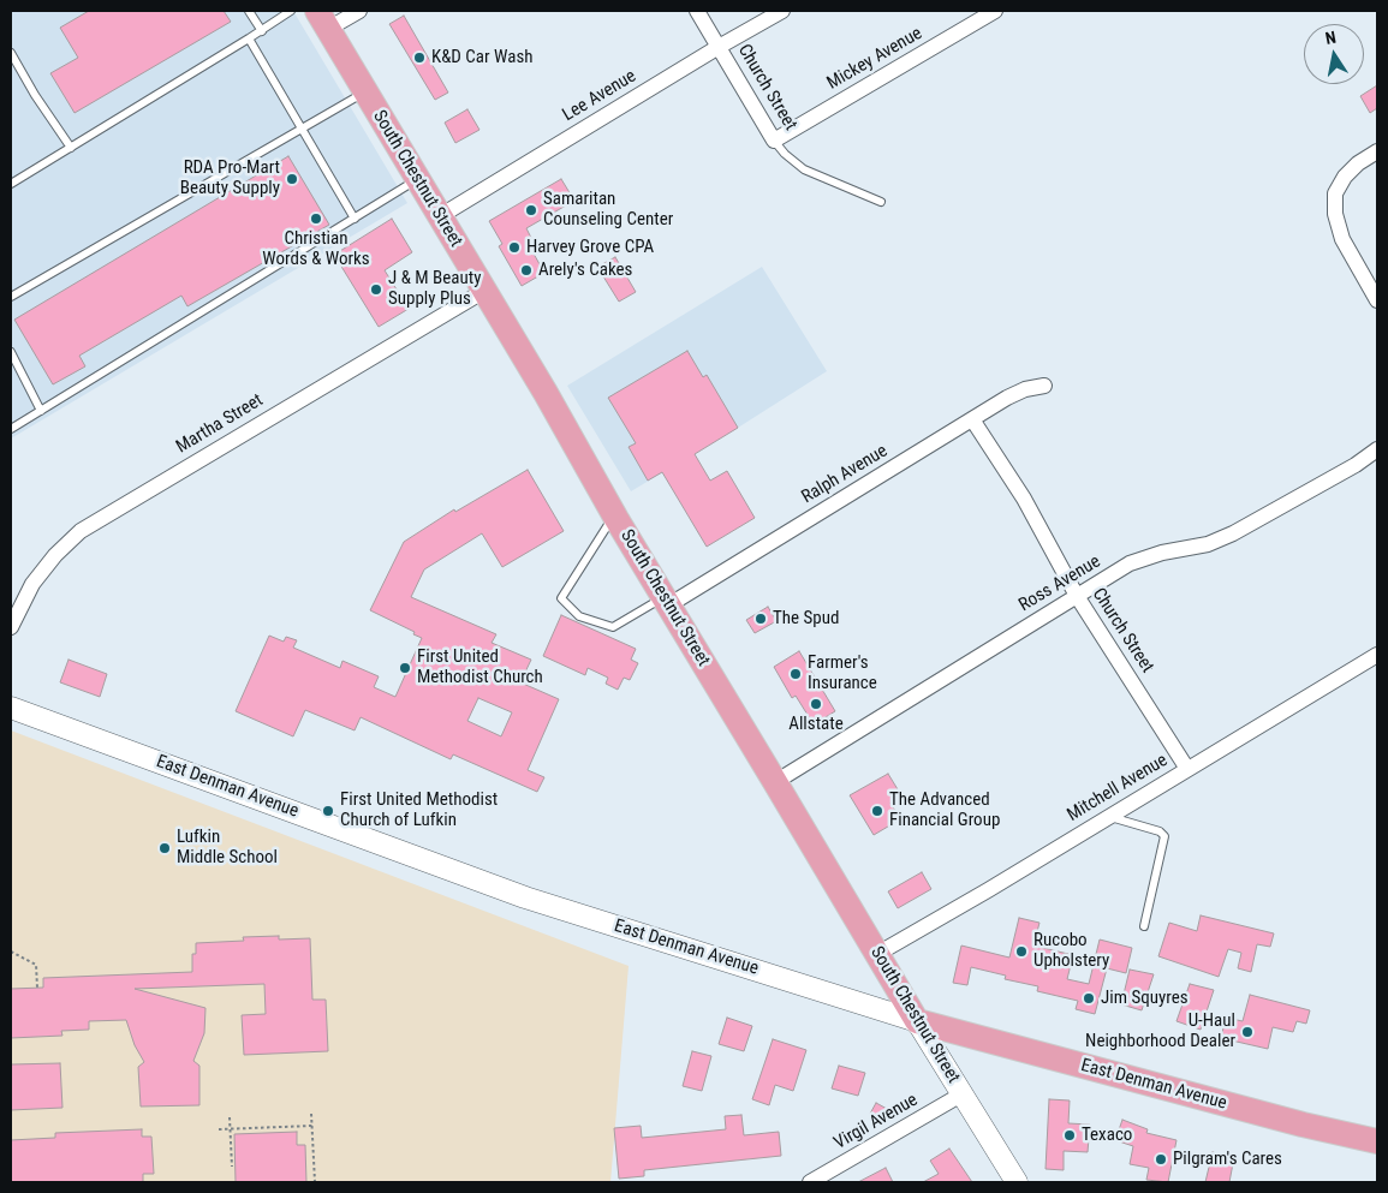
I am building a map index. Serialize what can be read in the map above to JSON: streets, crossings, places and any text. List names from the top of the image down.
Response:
{
  "streets": {
    "main road": ["South Chestnut Street", "East Denman Avenue"],
    "street": [
      "Mickey Avenue",
      "Church Street",
      "Lee Avenue",
      "Martha Street",
      "Ralph Avenue",
      "Ross Avenue",
      "Mitchell Avenue",
      "Virgil Avenue"
    ]
  },
  "crossings": [
    ["Mickey Avenue", "Church Street"],
    ["Church Street", "Lee Avenue"],
    ["Church Street", "Ralph Avenue"],
    ["Church Street", "Ross Avenue"],
    ["Church Street", "Mitchell Avenue"],
    ["Lee Avenue", "South Chestnut Street"],
    ["South Chestnut Street", "Martha Street"],
    ["South Chestnut Street", "Ralph Avenue"],
    ["South Chestnut Street", "Ross Avenue"],
    ["South Chestnut Street", "East Denman Avenue"],
    ["South Chestnut Street", "Mitchell Avenue"],
    ["South Chestnut Street", "Virgil Avenue"]
  ],
  "places": [
    "K&D Car Wash",
    "RDA Pro-Mart Beauty Supply",
    "Samaritan Counseling Center",
    "Christian Words & Works",
    "Harvey Grove CPA",
    "Arely's Cakes",
    "J & M Beauty Supply Plus",
    "The Spud",
    "First United Methodist Church",
    "Farmer's Insurance",
    "Allstate",
    "First United Methodist Church of Lufkin",
    "The Advanced Financial Group",
    "Lufkin Middle School",
    "Rucobo Upholstery",
    "Jim Squyres",
    "U-Haul Neighborhood Dealer",
    "Texaco",
    "Pilgram's Cares"
  ],
  "north": "top"
}
